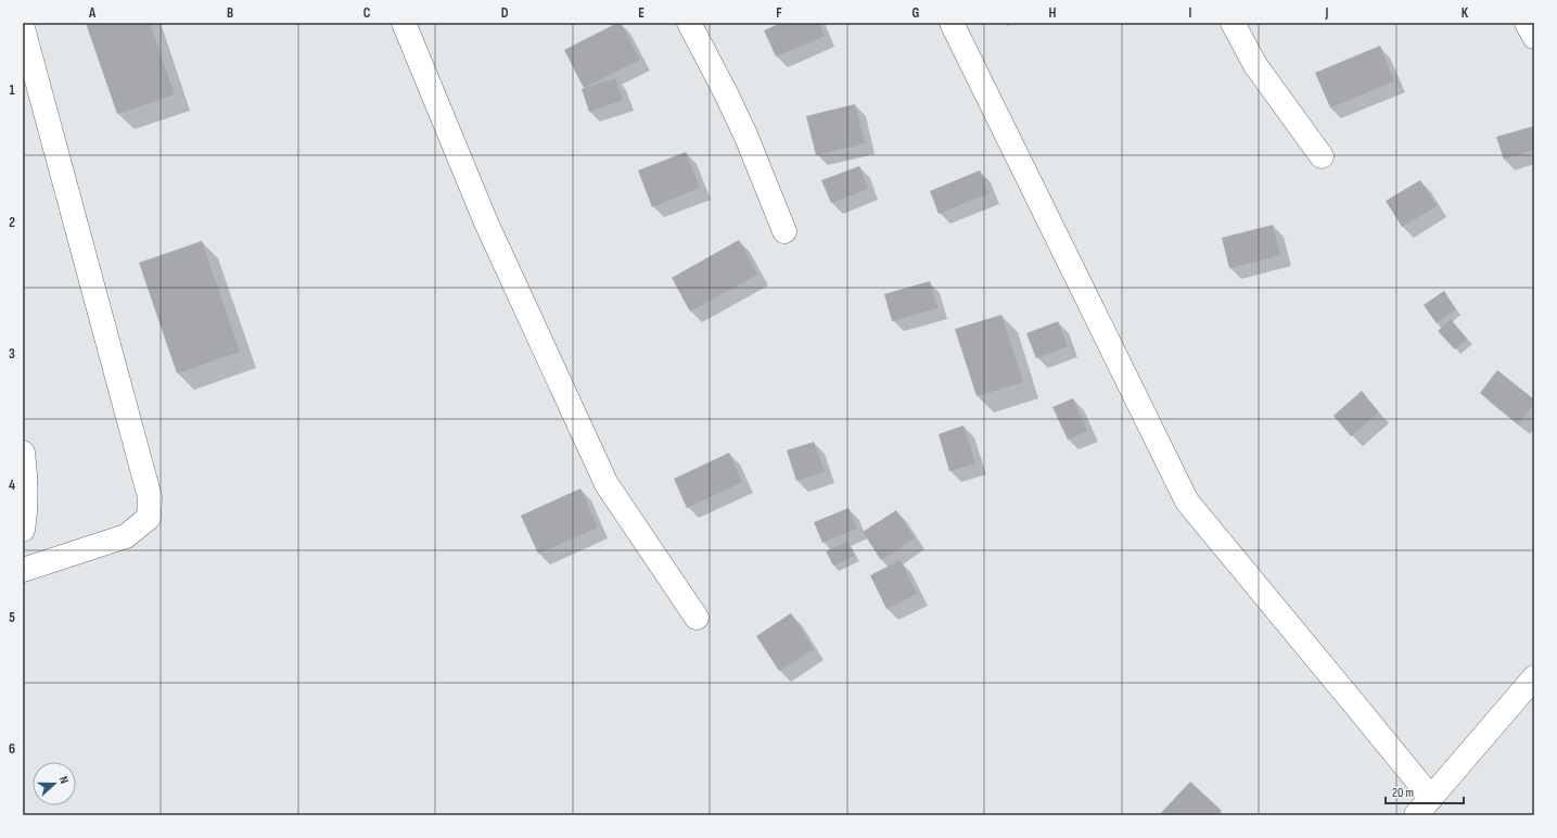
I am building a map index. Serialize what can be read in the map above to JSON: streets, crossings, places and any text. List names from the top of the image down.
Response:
{
  "scale_bar": "20 m",
  "north": "right",
  "grid": {
    "columns": [
      "A",
      "B",
      "C",
      "D",
      "E",
      "F",
      "G",
      "H",
      "I",
      "J",
      "K"
    ],
    "rows": [
      "1",
      "2",
      "3",
      "4",
      "5",
      "6"
    ]
  }
}
